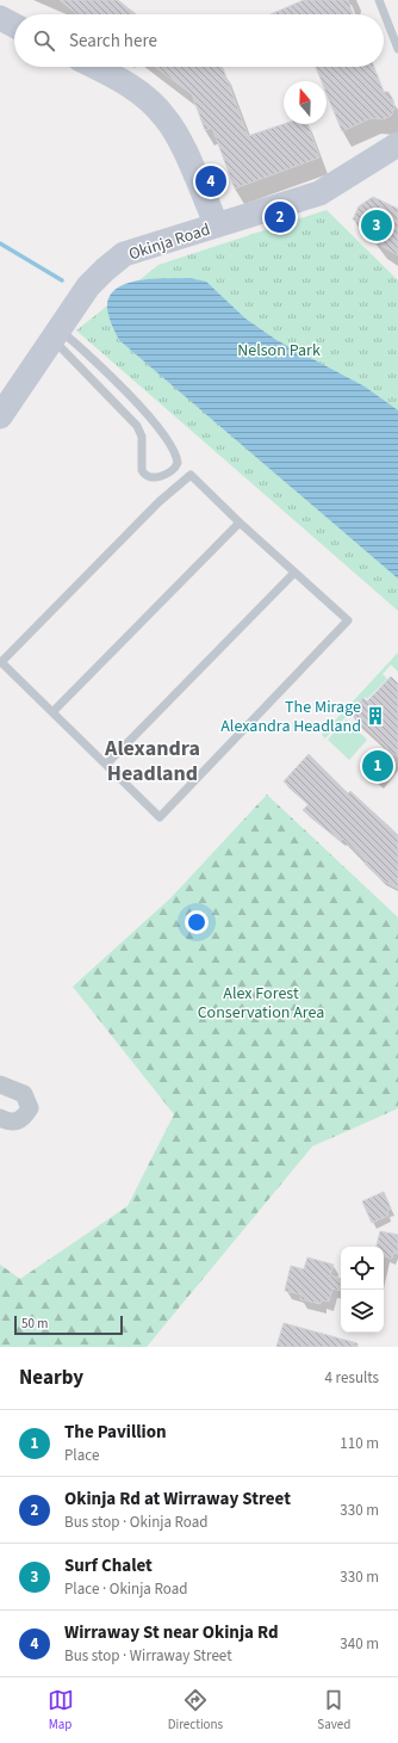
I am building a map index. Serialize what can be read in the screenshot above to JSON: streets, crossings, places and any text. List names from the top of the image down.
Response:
{
  "streets": {
    "street": ["Okinja Road"]
  },
  "districts": ["Alexandra Headland"],
  "parks": ["Nelson Park", "Alex Forest Conservation Area"],
  "places": {
    "building": ["The Mirage Alexandra Headland"]
  },
  "scale_bar": "50 m",
  "north": "top",
  "page": {
    "search": "Search here",
    "pins": [
      "4",
      "2",
      "3",
      "1"
    ],
    "scale": "50 m",
    "heading": ["Nearby", "4 results"],
    "list": [
      {
        "mark": "1",
        "name": "The Pavillion",
        "note": "Place",
        "value": "110 m"
      },
      {
        "mark": "2",
        "name": "Okinja Rd at Wirraway Street",
        "note": "Bus stop · Okinja Road",
        "value": "330 m"
      },
      {
        "mark": "3",
        "name": "Surf Chalet",
        "note": "Place · Okinja Road",
        "value": "330 m"
      },
      {
        "mark": "4",
        "name": "Wirraway St near Okinja Rd",
        "note": "Bus stop · Wirraway Street",
        "value": "340 m"
      }
    ],
    "nav": ["Map", "Directions", "Saved"]
  }
}
